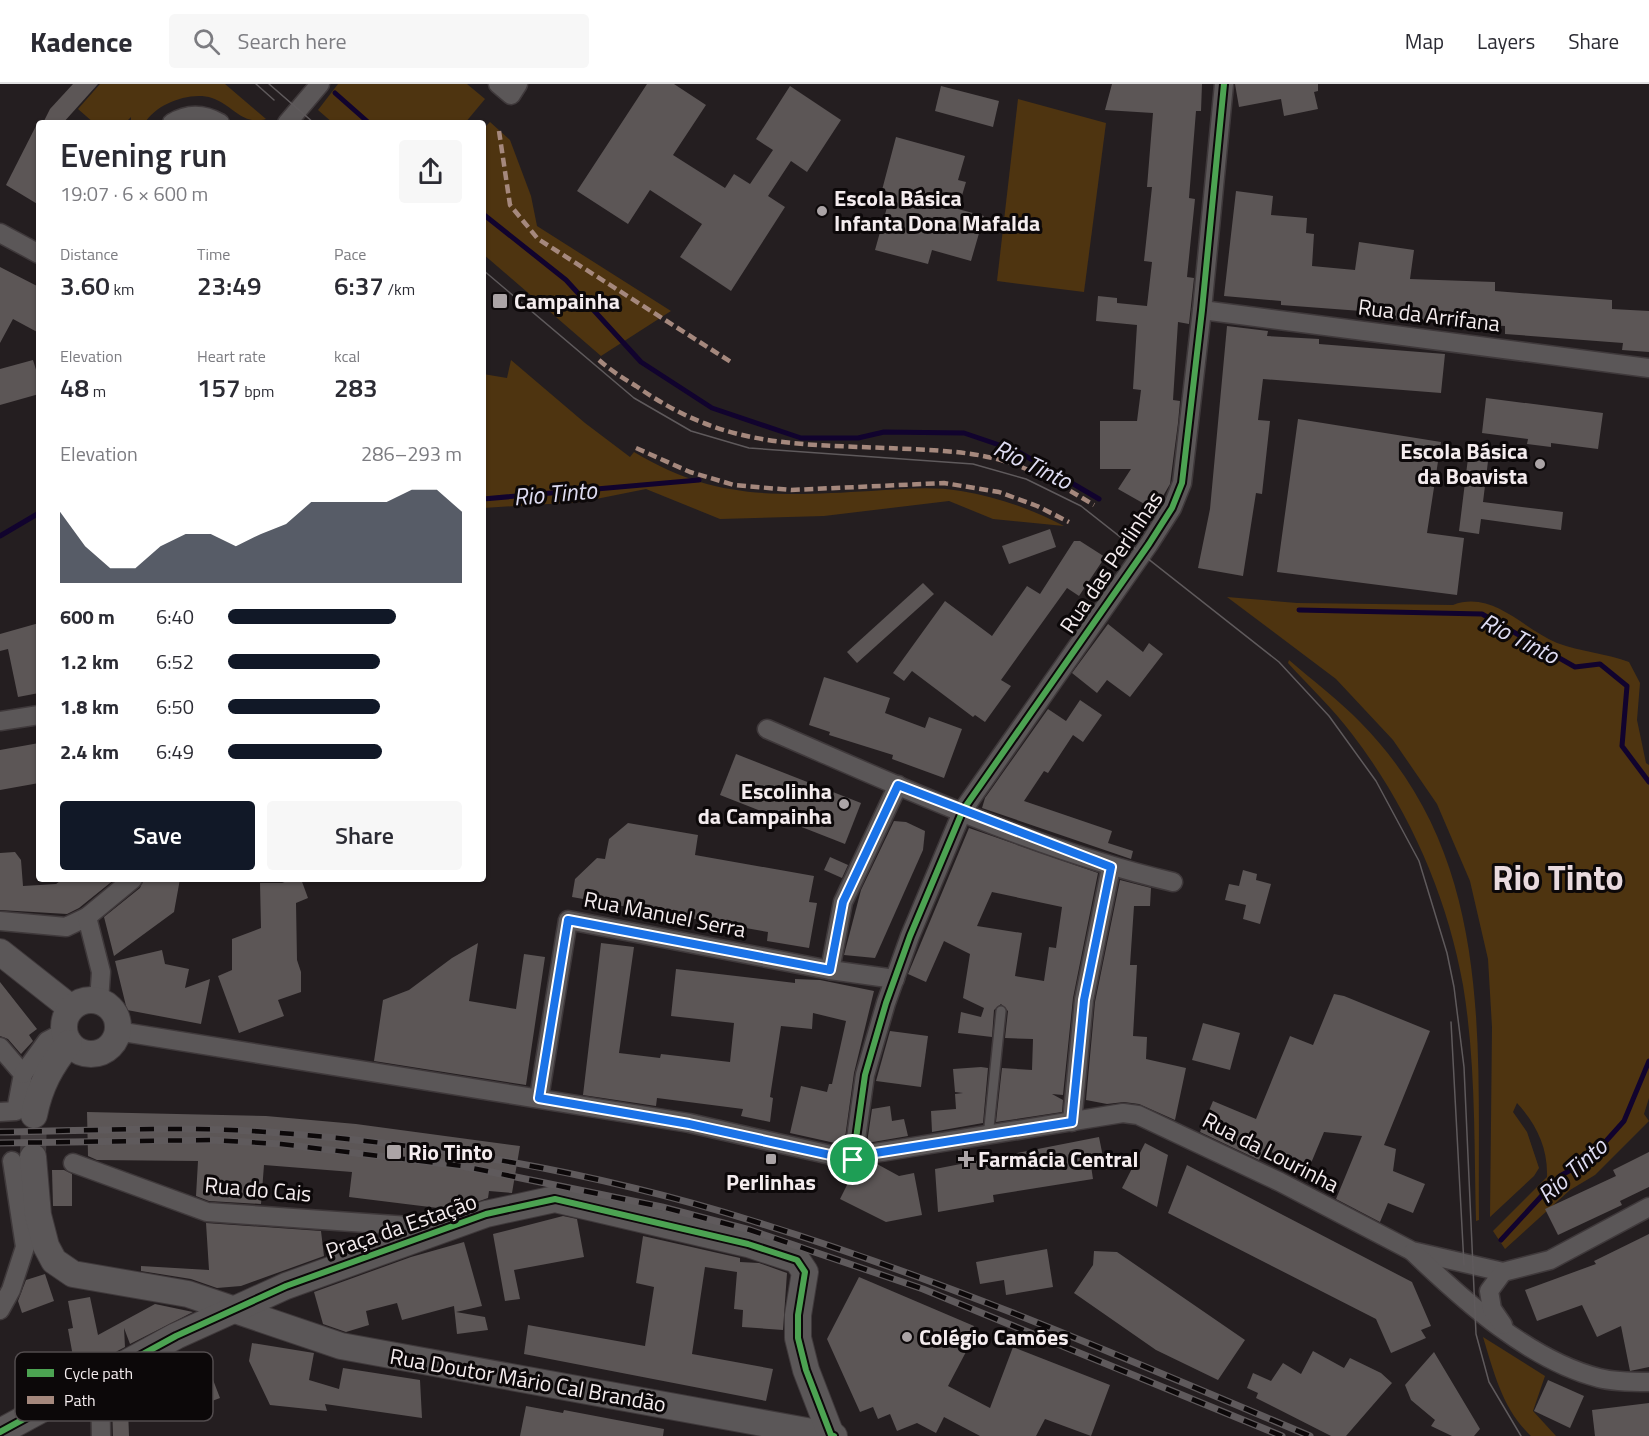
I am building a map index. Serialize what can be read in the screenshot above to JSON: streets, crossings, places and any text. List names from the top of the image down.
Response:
{
  "streets": {
    "street": [
      "Rua da Arrifana",
      "Rua das Perlinhas",
      "Rua Manuel Serra",
      "Rua da Lourinha",
      "Rua do Cais",
      "Praça da Estação",
      "Rua Doutor Mário Cal Brandão"
    ]
  },
  "crossings": [
    ["Rua da Arrifana", "Rua das Perlinhas"],
    ["Rua das Perlinhas", "Rua Manuel Serra"],
    ["Rua das Perlinhas", "Rua da Lourinha"],
    ["Rua do Cais", "Praça da Estação"],
    ["Praça da Estação", "Rua Doutor Mário Cal Brandão"]
  ],
  "districts": ["Rio Tinto"],
  "water": ["Rio Tinto"],
  "places": {
    "other": [
      "Escola Básica Infanta Dona Mafalda",
      "Escola Básica da Boavista",
      "Escolinha da Campainha",
      "Colégio Camões"
    ],
    "transit": ["Campainha", "Rio Tinto", "Perlinhas"],
    "health": ["Farmácia Central"]
  },
  "legend": ["Cycle path", "Path"],
  "page": {
    "header": "Kadence",
    "search": "Search here",
    "nav": ["Map", "Layers", "Share"],
    "heading": ["Evening run", "19:07 · 6 × 600 m"],
    "stats": [
      ["Distance", "3.60 km"],
      ["Time", "23:49"],
      ["Pace", "6:37 /km"],
      ["Elevation", "48 m"],
      ["Heart rate", "157 bpm"],
      ["kcal", "283"]
    ],
    "chart": ["Elevation", "286–293 m"],
    "list": [
      {
        "name": "600 m",
        "note": "6:40"
      },
      {
        "name": "1.2 km",
        "note": "6:52"
      },
      {
        "name": "1.8 km",
        "note": "6:50"
      },
      {
        "name": "2.4 km",
        "note": "6:49"
      }
    ],
    "buttons": ["Save", "Share"]
  }
}
